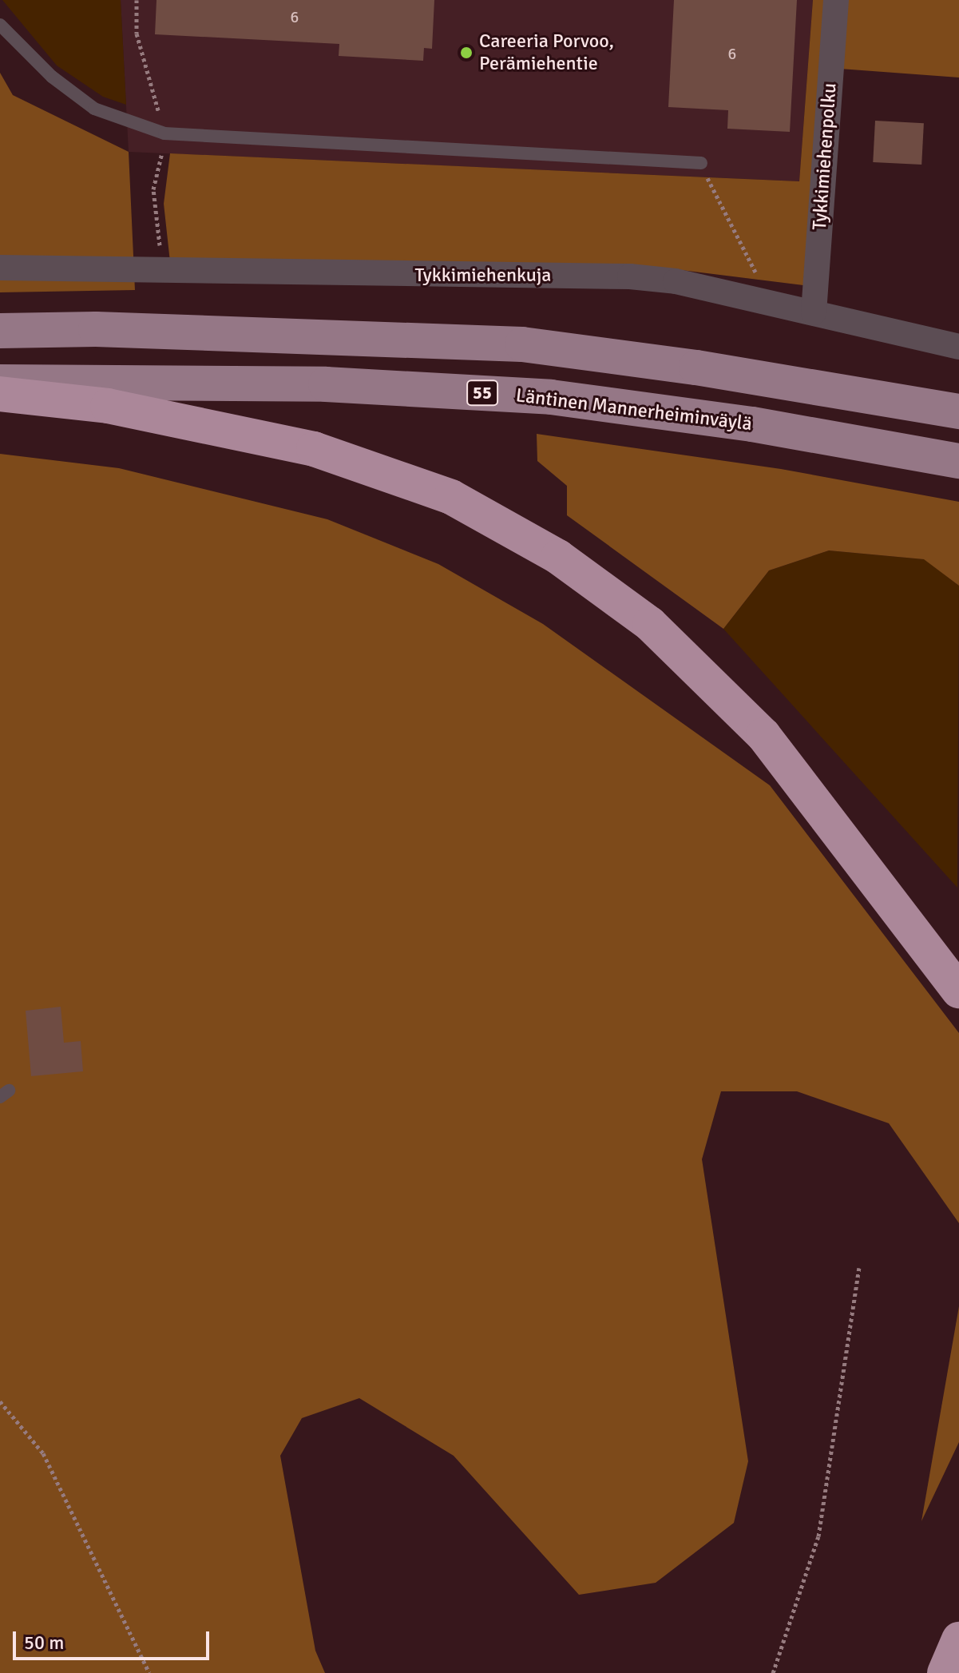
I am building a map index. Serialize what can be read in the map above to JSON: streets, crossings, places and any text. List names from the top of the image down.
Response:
{
  "streets": {
    "main road": ["55", "Läntinen Mannerheiminväylä"],
    "street": ["Tykkimiehenpolku", "Tykkimiehenkuja"]
  },
  "crossings": [
    ["Tykkimiehenpolku", "Tykkimiehenkuja"]
  ],
  "places": ["Careeria Porvoo, Perämiehentie"],
  "house_numbers": ["6", "6"],
  "scale_bar": "50 m"
}
